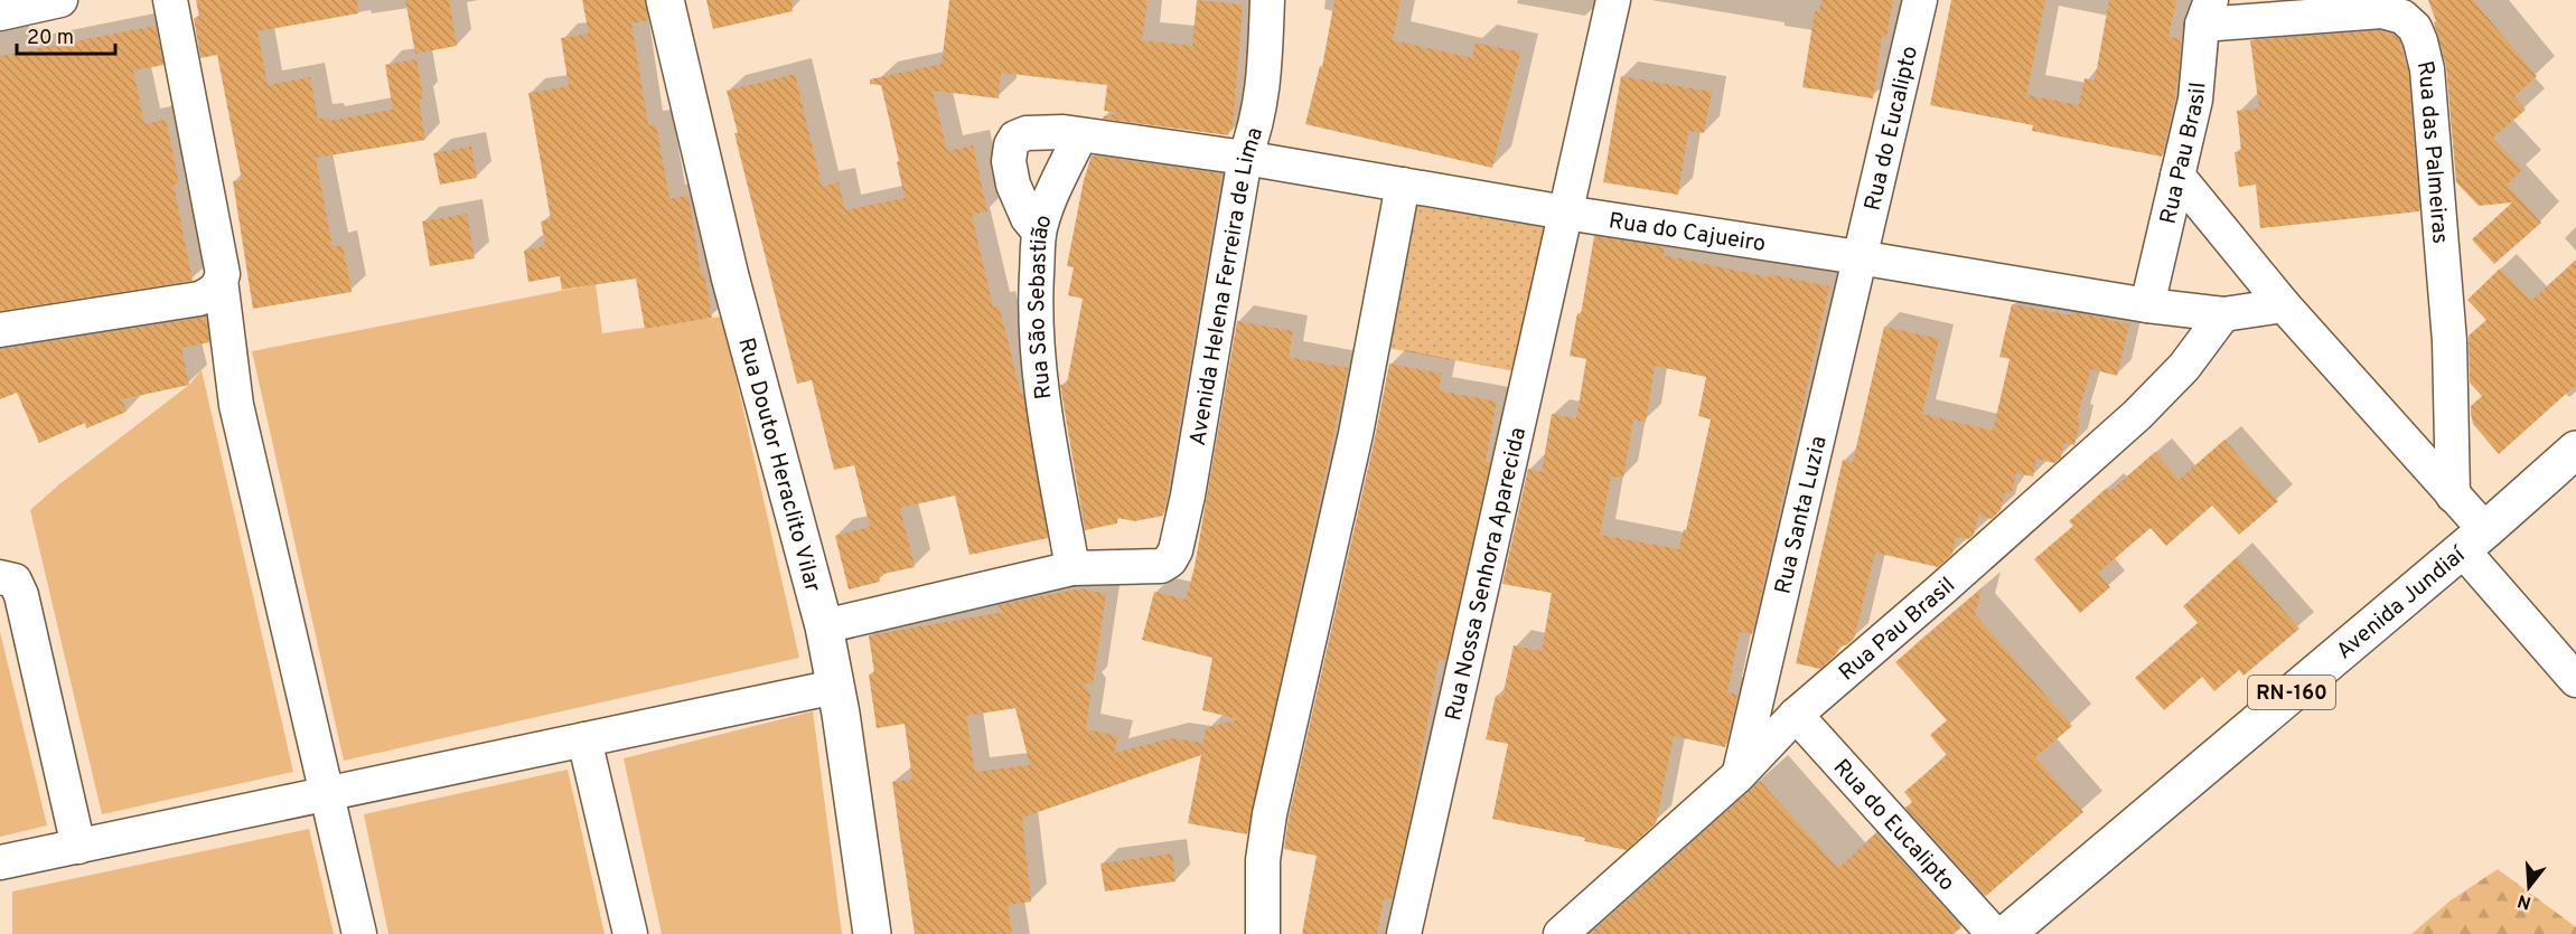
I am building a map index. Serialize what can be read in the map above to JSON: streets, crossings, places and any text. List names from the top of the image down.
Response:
{
  "streets": {
    "street": [
      "Rua do Eucalipto",
      "Rua Pau Brasil",
      "Rua das Palmeiras",
      "Rua do Cajueiro",
      "Avenida Helena Ferreira de Lima",
      "Rua São Sebastião",
      "Rua Doutor Heraclito Vilar",
      "Rua Santa Luzia",
      "Rua Nossa Senhora Aparecida",
      "Avenida Jundiaí",
      "RN-160"
    ]
  },
  "crossings": [
    ["Rua do Eucalipto", "Rua Pau Brasil"],
    ["Rua do Eucalipto", "Rua do Cajueiro"],
    ["Rua do Eucalipto", "Rua Santa Luzia"],
    ["Rua Pau Brasil", "Rua das Palmeiras"],
    ["Rua Pau Brasil", "Rua do Cajueiro"],
    ["Rua Pau Brasil", "Rua Santa Luzia"],
    ["Rua do Cajueiro", "Avenida Helena Ferreira de Lima"],
    ["Rua do Cajueiro", "Rua São Sebastião"],
    ["Rua do Cajueiro", "Rua Santa Luzia"],
    ["Rua do Cajueiro", "Rua Nossa Senhora Aparecida"],
    ["Avenida Helena Ferreira de Lima", "Rua São Sebastião"]
  ],
  "scale_bar": "20 m",
  "north": "bottom"
}
